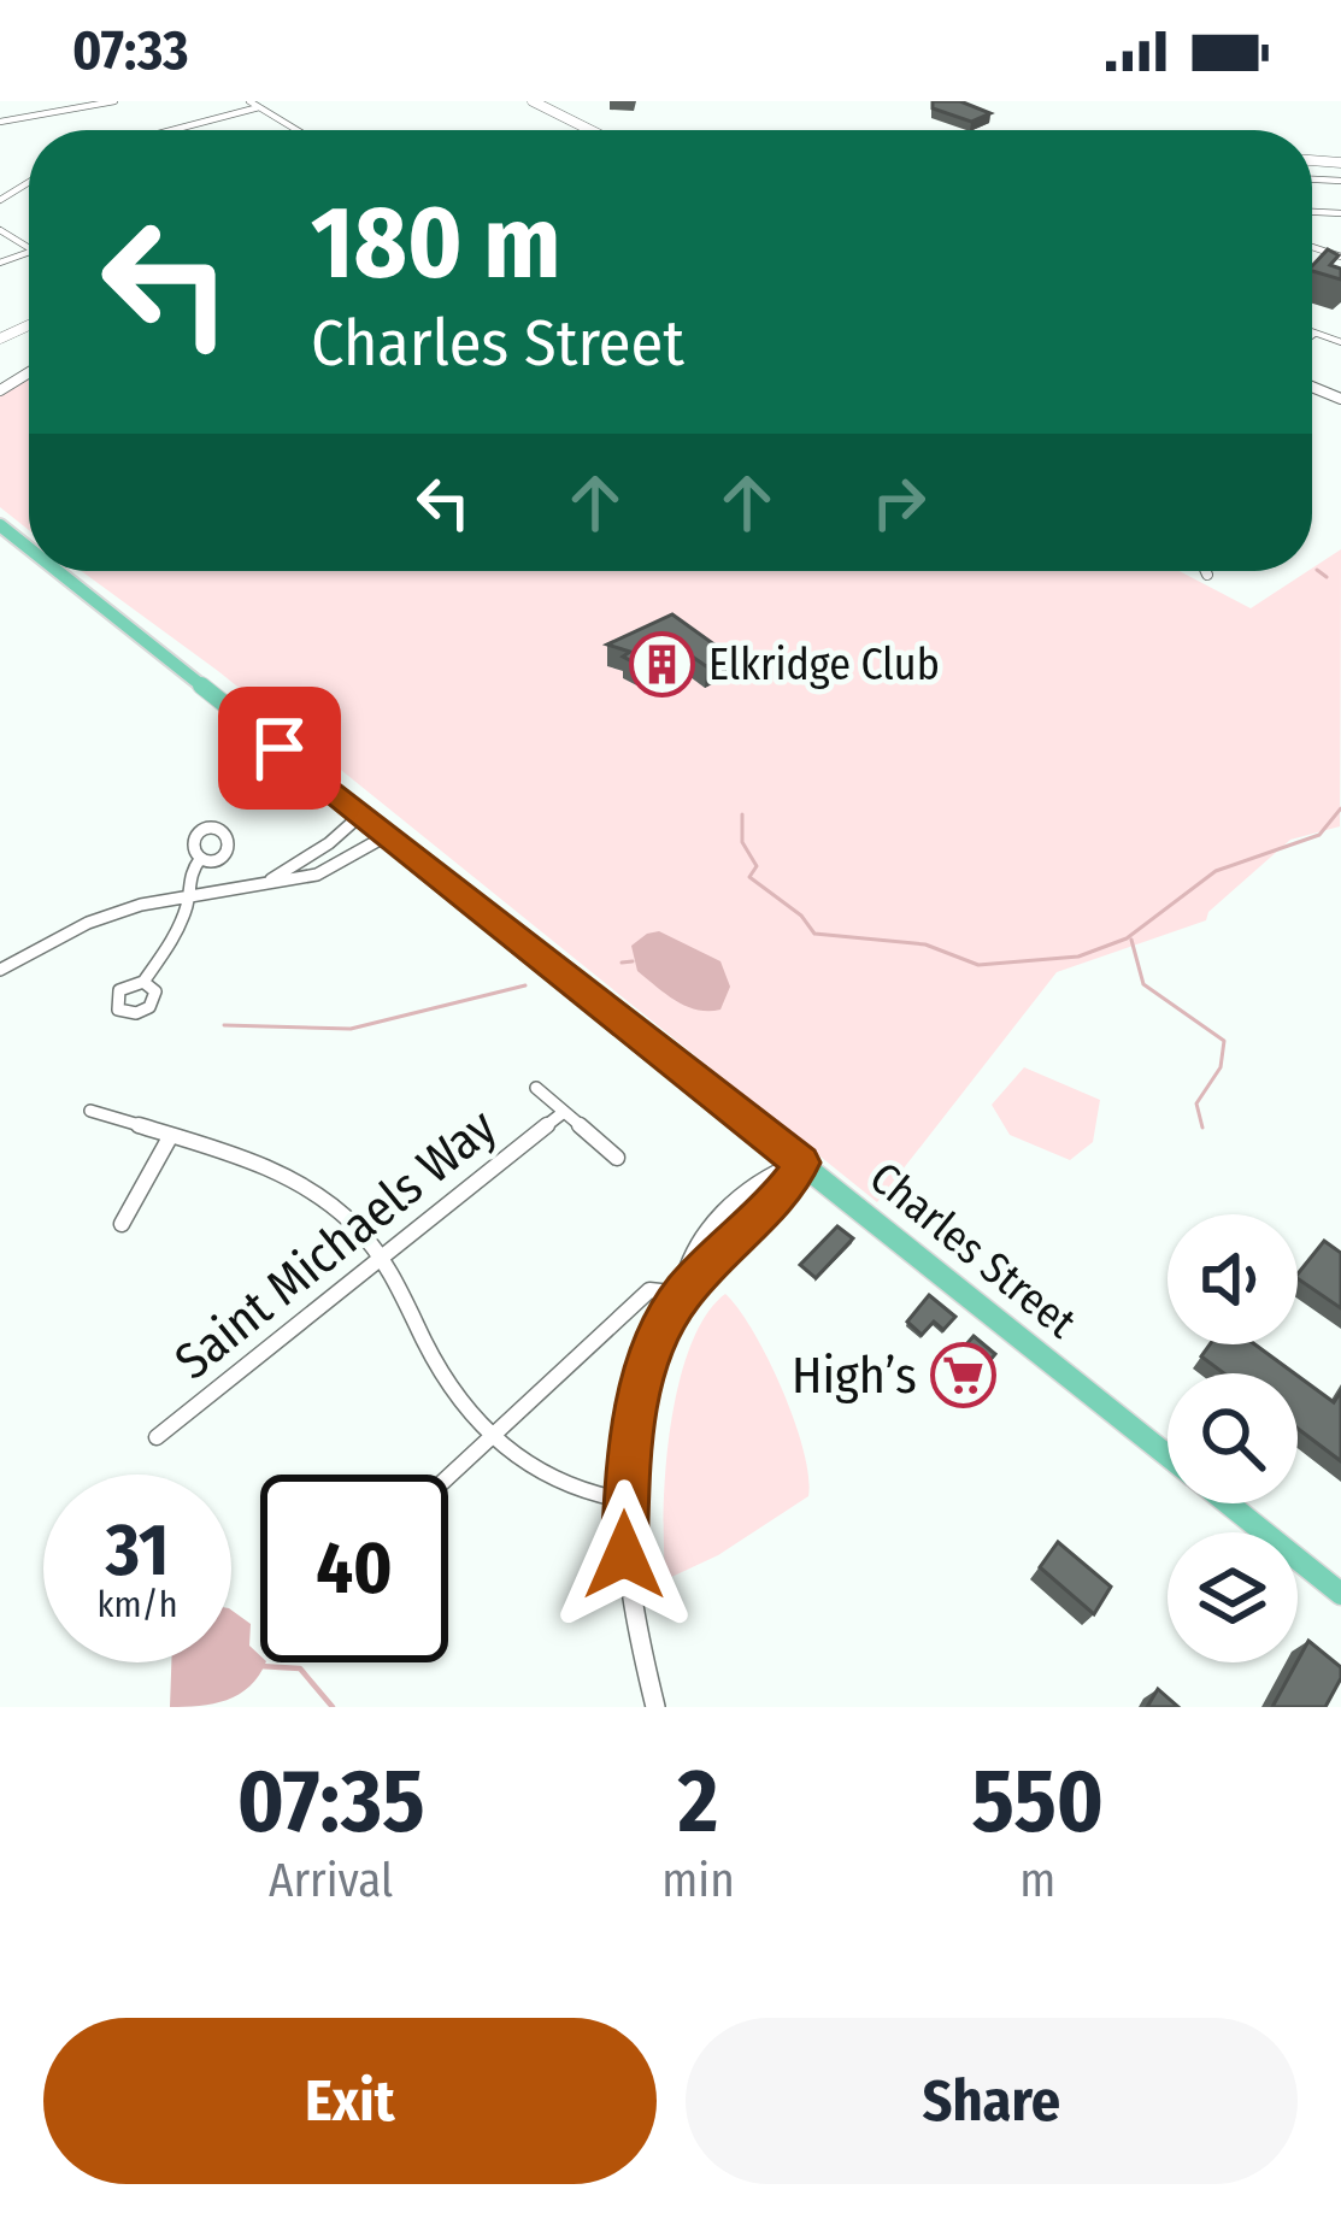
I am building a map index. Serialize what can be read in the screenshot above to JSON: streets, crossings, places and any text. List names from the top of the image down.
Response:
{
  "streets": {
    "main road": ["Charles Street"],
    "street": ["Saint Michaels Way"]
  },
  "places": {
    "building": ["Elkridge Club"],
    "supermarket": ["High’s"]
  },
  "page": {
    "status": "07:33",
    "turn": ["180 m", "Charles Street"],
    "speed": "31 km/h",
    "limit": "40",
    "eta": [
      "07:35",
      "Arrival",
      "2",
      "min",
      "550",
      "m"
    ],
    "buttons": ["Exit", "Share"]
  }
}
